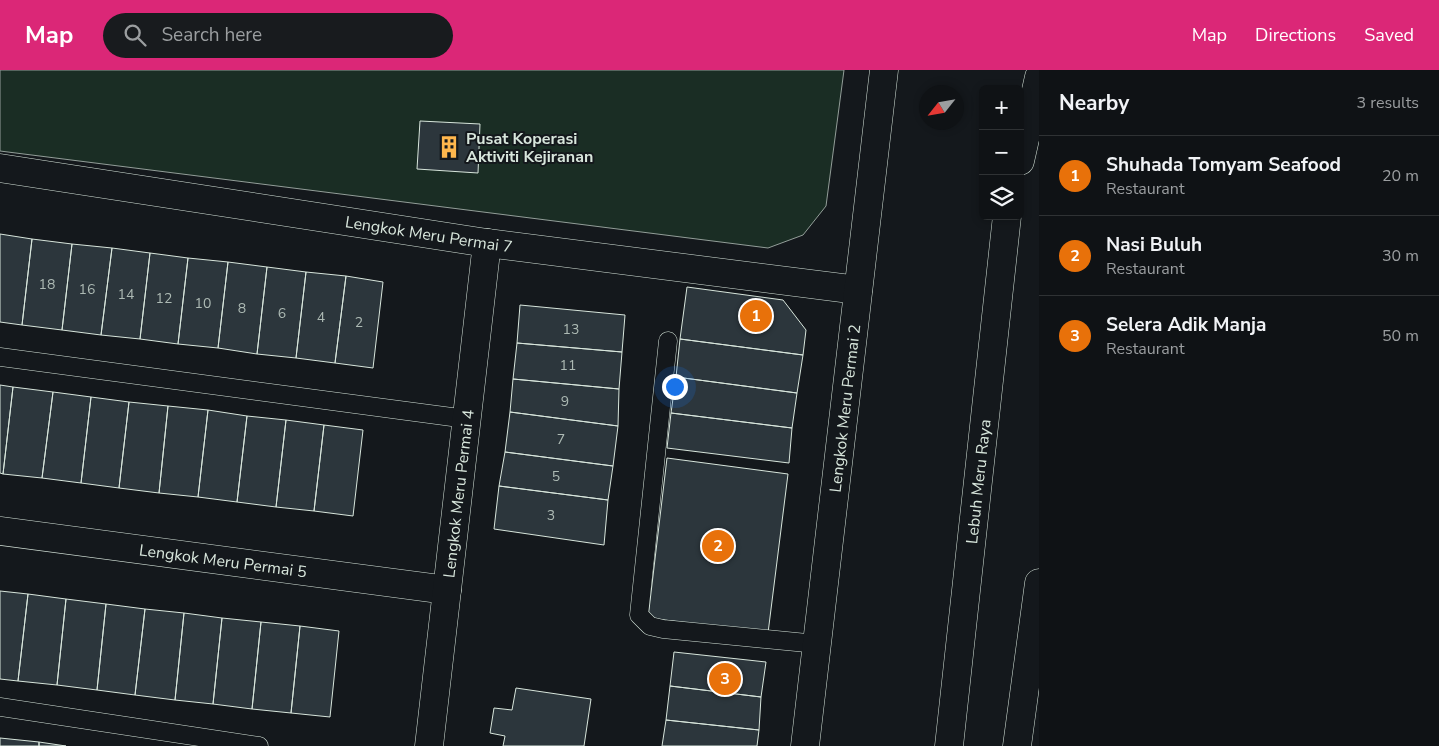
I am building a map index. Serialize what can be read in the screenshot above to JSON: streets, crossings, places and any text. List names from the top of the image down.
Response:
{
  "streets": {
    "street": [
      "Lengkok Meru Permai 7",
      "Lengkok Meru Permai 2",
      "Lebuh Meru Raya",
      "Lengkok Meru Permai 4",
      "Lengkok Meru Permai 5"
    ]
  },
  "crossings": [
    ["Lengkok Meru Permai 7", "Lengkok Meru Permai 2"],
    ["Lengkok Meru Permai 7", "Lengkok Meru Permai 4"],
    ["Lengkok Meru Permai 4", "Lengkok Meru Permai 5"]
  ],
  "places": {
    "building": ["Pusat Koperasi Aktiviti Kejiranan"]
  },
  "house_numbers": [
    "18",
    "16",
    "14",
    "12",
    "10",
    "8",
    "6",
    "4",
    "2",
    "13",
    "11",
    "9",
    "7",
    "5",
    "3"
  ],
  "north": "bottom left",
  "page": {
    "header": "Map",
    "search": "Search here",
    "nav": ["Map", "Directions", "Saved"],
    "heading": ["Nearby", "3 results"],
    "map_buttons": ["+", "−"],
    "list": [
      {
        "mark": "1",
        "name": "Shuhada Tomyam Seafood",
        "note": "Restaurant",
        "value": "20 m"
      },
      {
        "mark": "2",
        "name": "Nasi Buluh",
        "note": "Restaurant",
        "value": "30 m"
      },
      {
        "mark": "3",
        "name": "Selera Adik Manja",
        "note": "Restaurant",
        "value": "50 m"
      }
    ],
    "pins": ["1", "2", "3"]
  }
}
